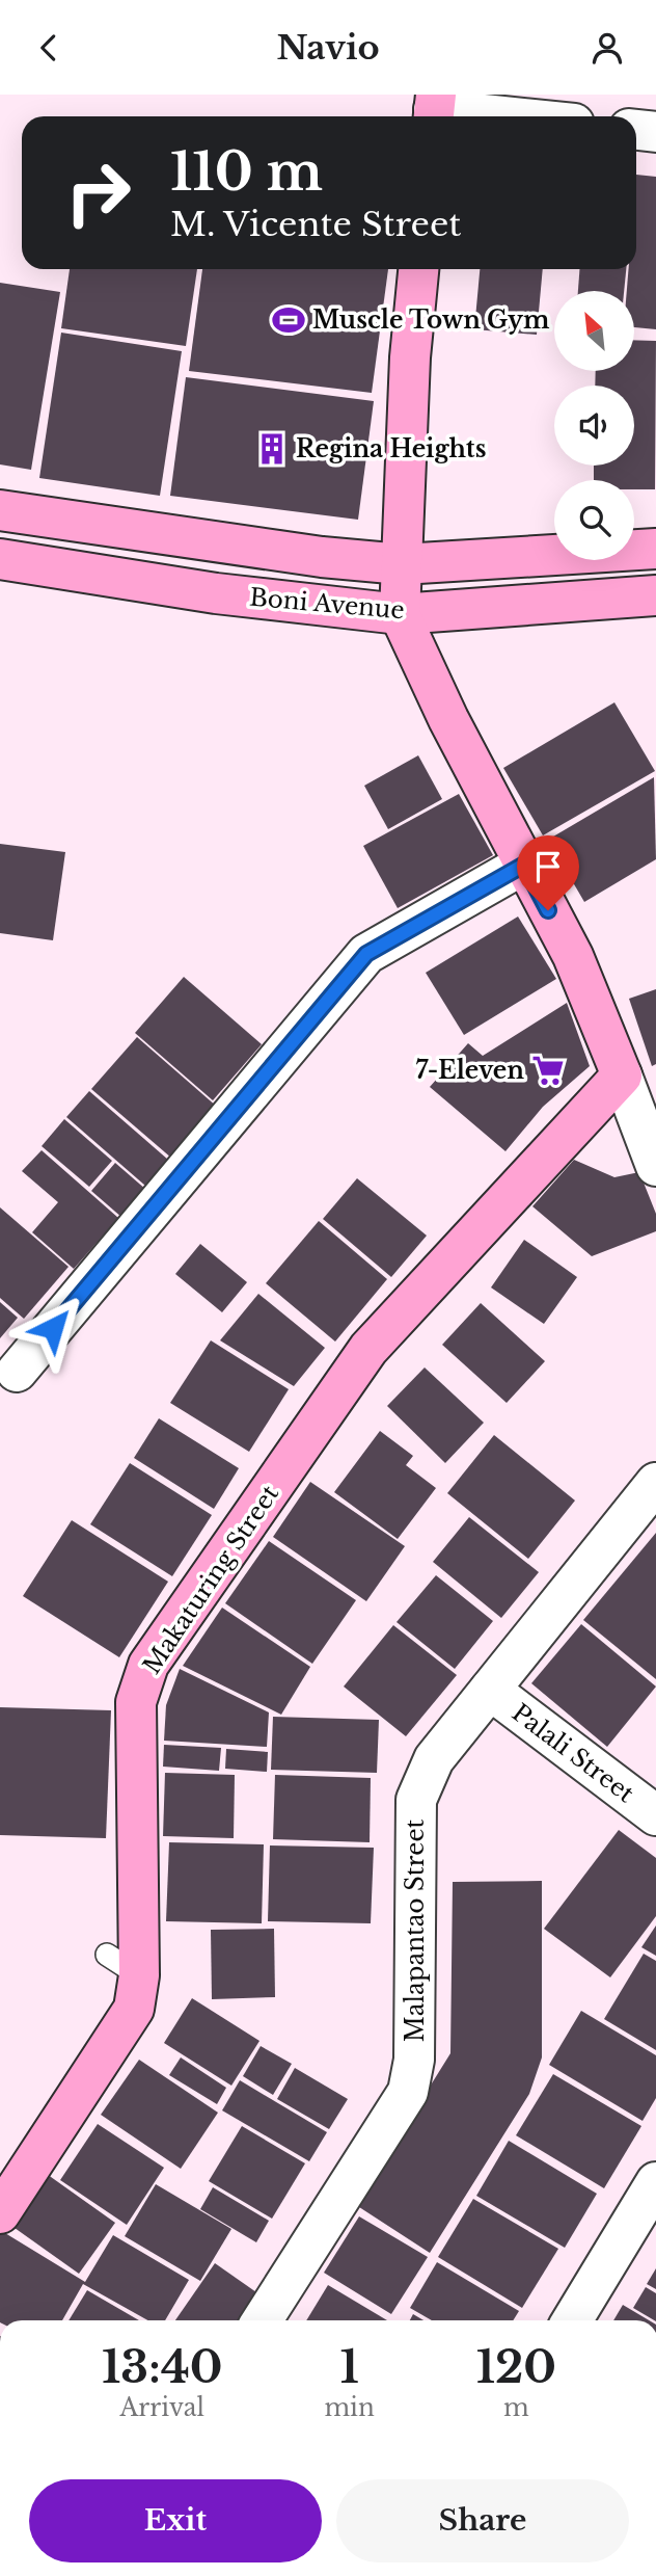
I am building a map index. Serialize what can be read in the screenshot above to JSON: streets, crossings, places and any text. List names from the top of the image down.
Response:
{
  "streets": {
    "street": [
      "Boni Avenue",
      "Makaturing Street",
      "Palali Street",
      "Malapantao Street"
    ]
  },
  "crossings": [
    ["Palali Street", "Malapantao Street"]
  ],
  "places": {
    "sports": ["Muscle Town Gym"],
    "building": ["Regina Heights"],
    "supermarket": ["7-Eleven"]
  },
  "north": "top left",
  "page": {
    "header": "Navio",
    "turn": ["110 m", "M. Vicente Street"],
    "eta": [
      "13:40",
      "Arrival",
      "1",
      "min",
      "120",
      "m"
    ],
    "buttons": ["Exit", "Share"]
  }
}
